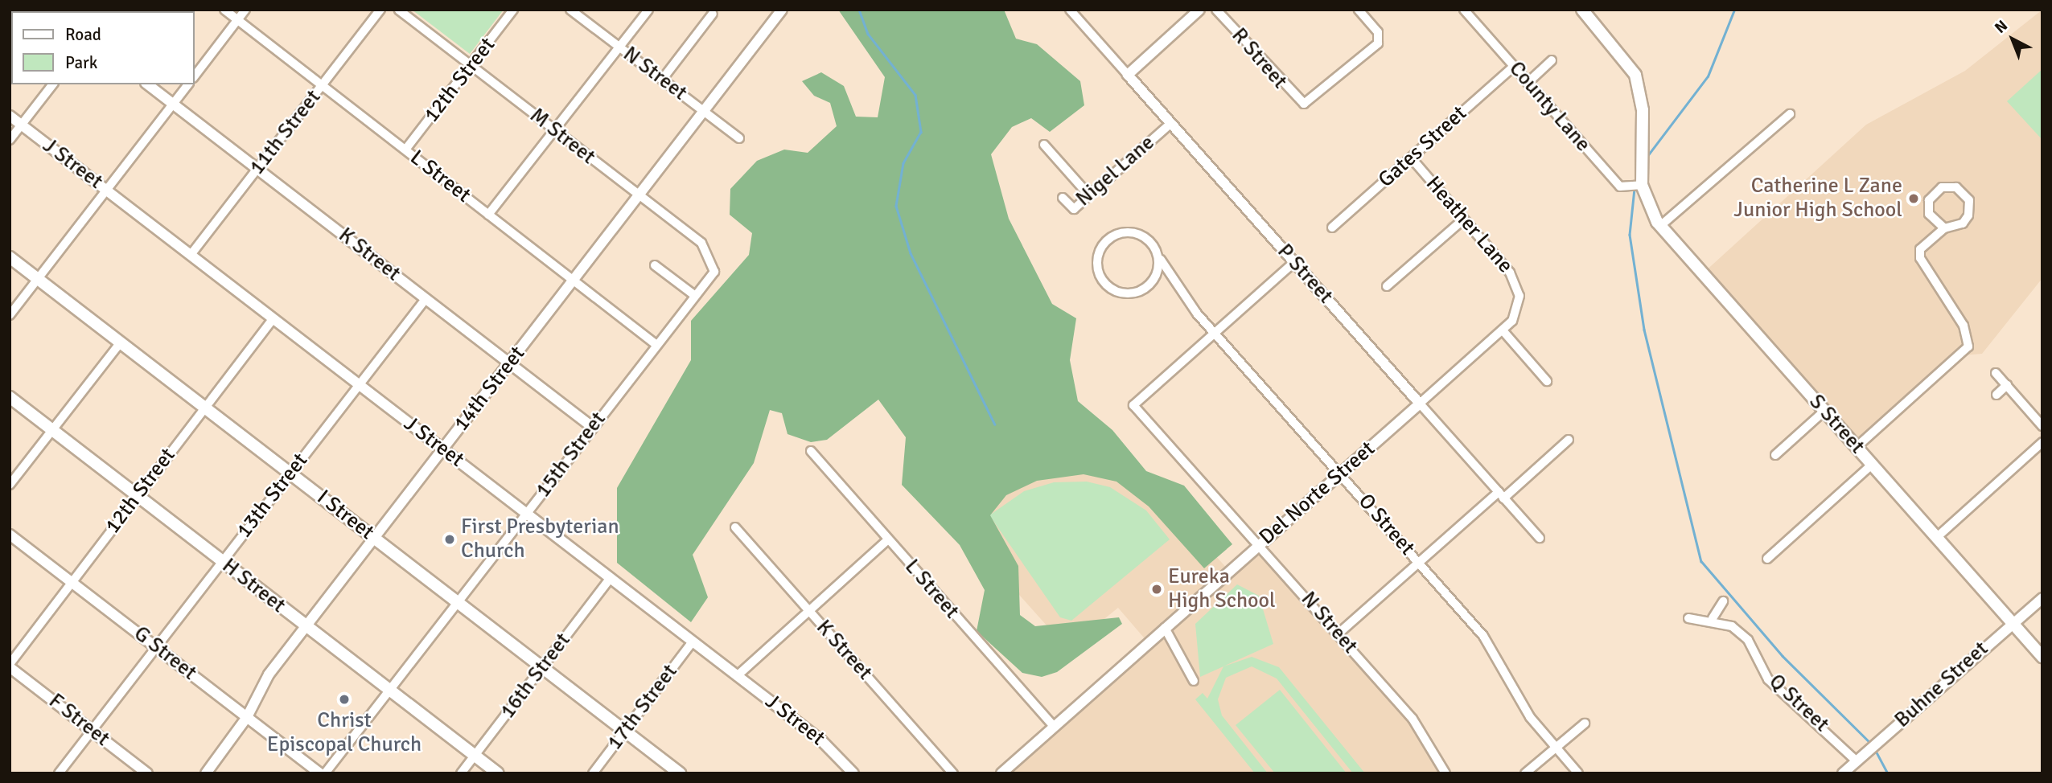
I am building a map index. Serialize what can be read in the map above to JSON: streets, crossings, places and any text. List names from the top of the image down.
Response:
{
  "streets": {
    "main road": ["S Street", "I Street", "H Street"],
    "street": [
      "R Street",
      "N Street",
      "12th Street",
      "County Lane",
      "11th Street",
      "M Street",
      "Gates Street",
      "J Street",
      "Nigel Lane",
      "L Street",
      "Heather Lane",
      "K Street",
      "P Street",
      "14th Street",
      "15th Street",
      "Del Norte Street",
      "13th Street",
      "O Street",
      "G Street",
      "16th Street",
      "Buhne Street",
      "Q Street",
      "17th Street",
      "F Street"
    ]
  },
  "crossings": [
    ["N Street", "14th Street"],
    ["N Street", "Del Norte Street"],
    ["N Street", "O Street"],
    ["12th Street", "M Street"],
    ["12th Street", "J Street"],
    ["12th Street", "L Street"],
    ["12th Street", "I Street"],
    ["12th Street", "H Street"],
    ["12th Street", "G Street"],
    ["12th Street", "F Street"],
    ["County Lane", "Gates Street"],
    ["County Lane", "S Street"],
    ["11th Street", "J Street"],
    ["11th Street", "L Street"],
    ["11th Street", "K Street"],
    ["M Street", "14th Street"],
    ["M Street", "15th Street"],
    ["Gates Street", "Heather Lane"],
    ["J Street", "14th Street"],
    ["J Street", "15th Street"],
    ["J Street", "13th Street"],
    ["J Street", "16th Street"],
    ["J Street", "17th Street"],
    ["Nigel Lane", "P Street"],
    ["L Street", "14th Street"],
    ["L Street", "15th Street"],
    ["L Street", "Del Norte Street"],
    ["Heather Lane", "Del Norte Street"],
    ["K Street", "14th Street"],
    ["K Street", "15th Street"],
    ["K Street", "13th Street"],
    ["P Street", "Del Norte Street"],
    ["14th Street", "I Street"],
    ["14th Street", "H Street"],
    ["14th Street", "G Street"],
    ["S Street", "Buhne Street"],
    ["15th Street", "I Street"],
    ["15th Street", "H Street"],
    ["Del Norte Street", "O Street"],
    ["13th Street", "I Street"],
    ["13th Street", "H Street"],
    ["13th Street", "G Street"],
    ["13th Street", "F Street"],
    ["I Street", "16th Street"],
    ["I Street", "17th Street"],
    ["H Street", "16th Street"],
    ["Buhne Street", "Q Street"]
  ],
  "places": [
    "Catherine L Zane Junior High School",
    "First Presbyterian Church",
    "Eureka High School",
    "Christ Episcopal Church"
  ],
  "legend": ["Road", "Park"],
  "north": "top left"
}
